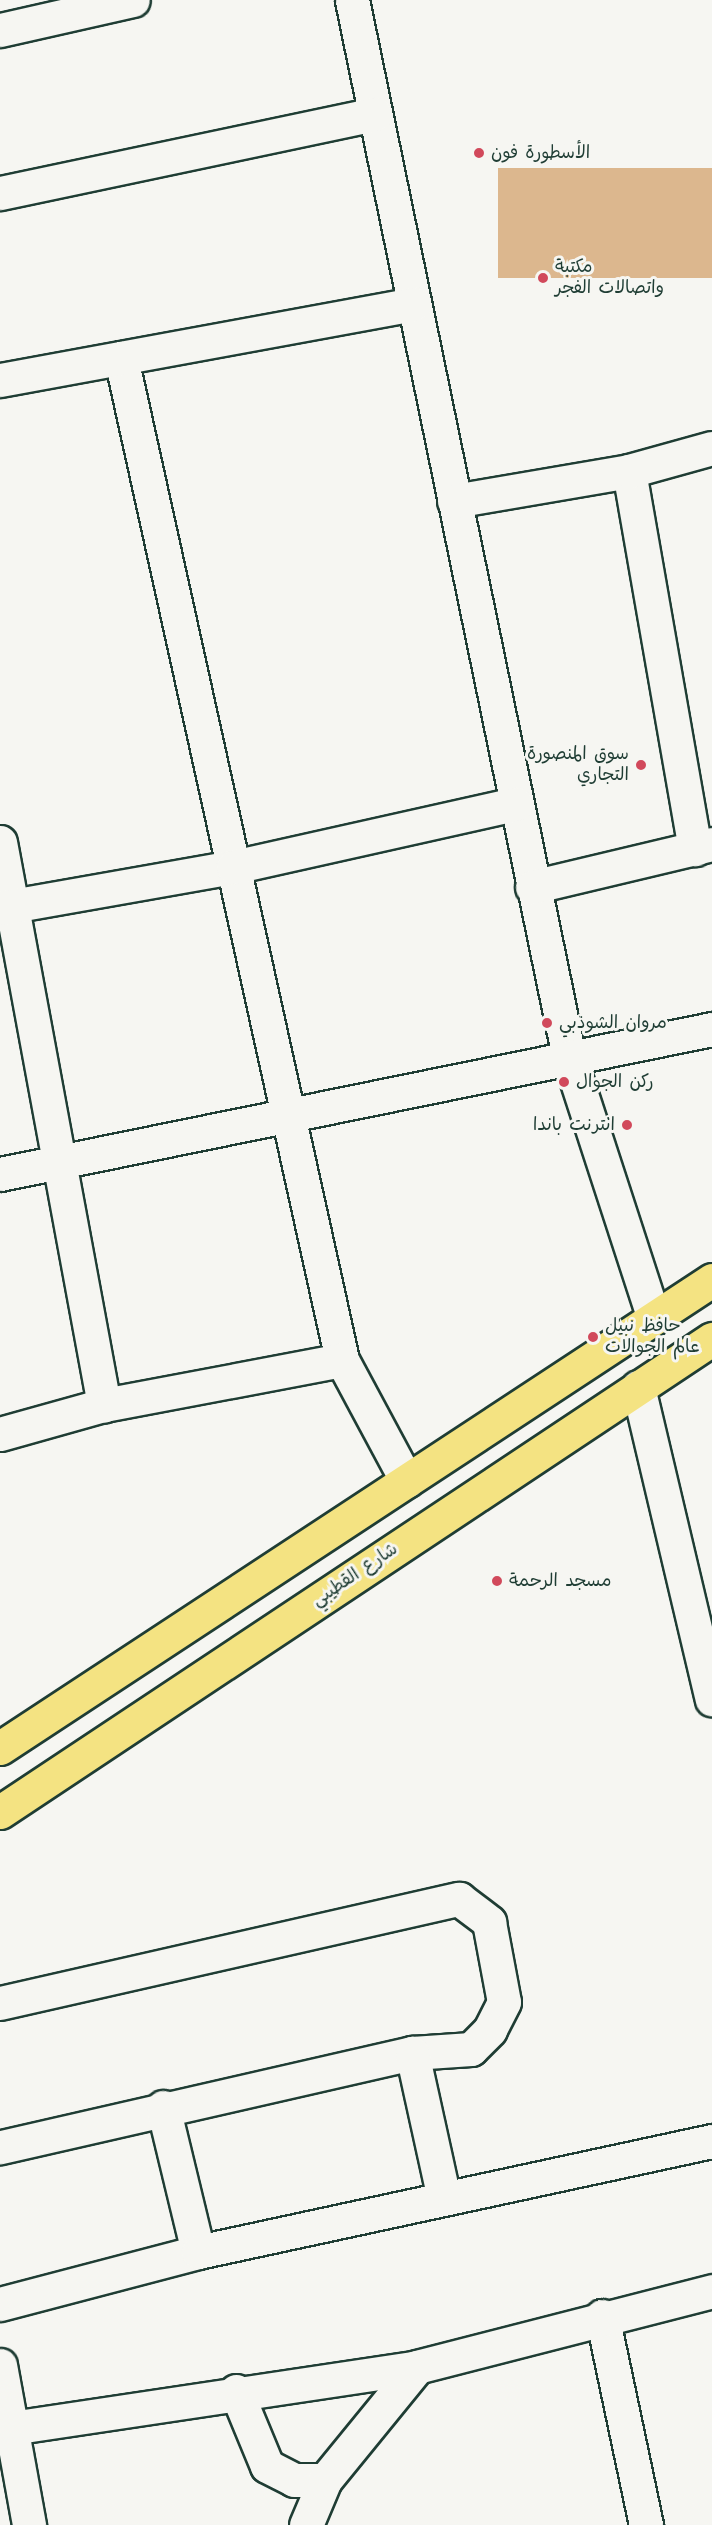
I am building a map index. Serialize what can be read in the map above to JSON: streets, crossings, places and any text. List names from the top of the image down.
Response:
{
  "streets": {
    "main road": ["شارع القطيبي"]
  },
  "places": [
    "الأسطورة فون",
    "مكتبة واتصالات الفجر",
    "سوق المنصورة التجاري",
    "مروان الشوذبي",
    "ركن الجوال",
    "انترنت باندا",
    "حافظ نبيل عالم الجوالات",
    "مسجد الرحمة"
  ]
}
